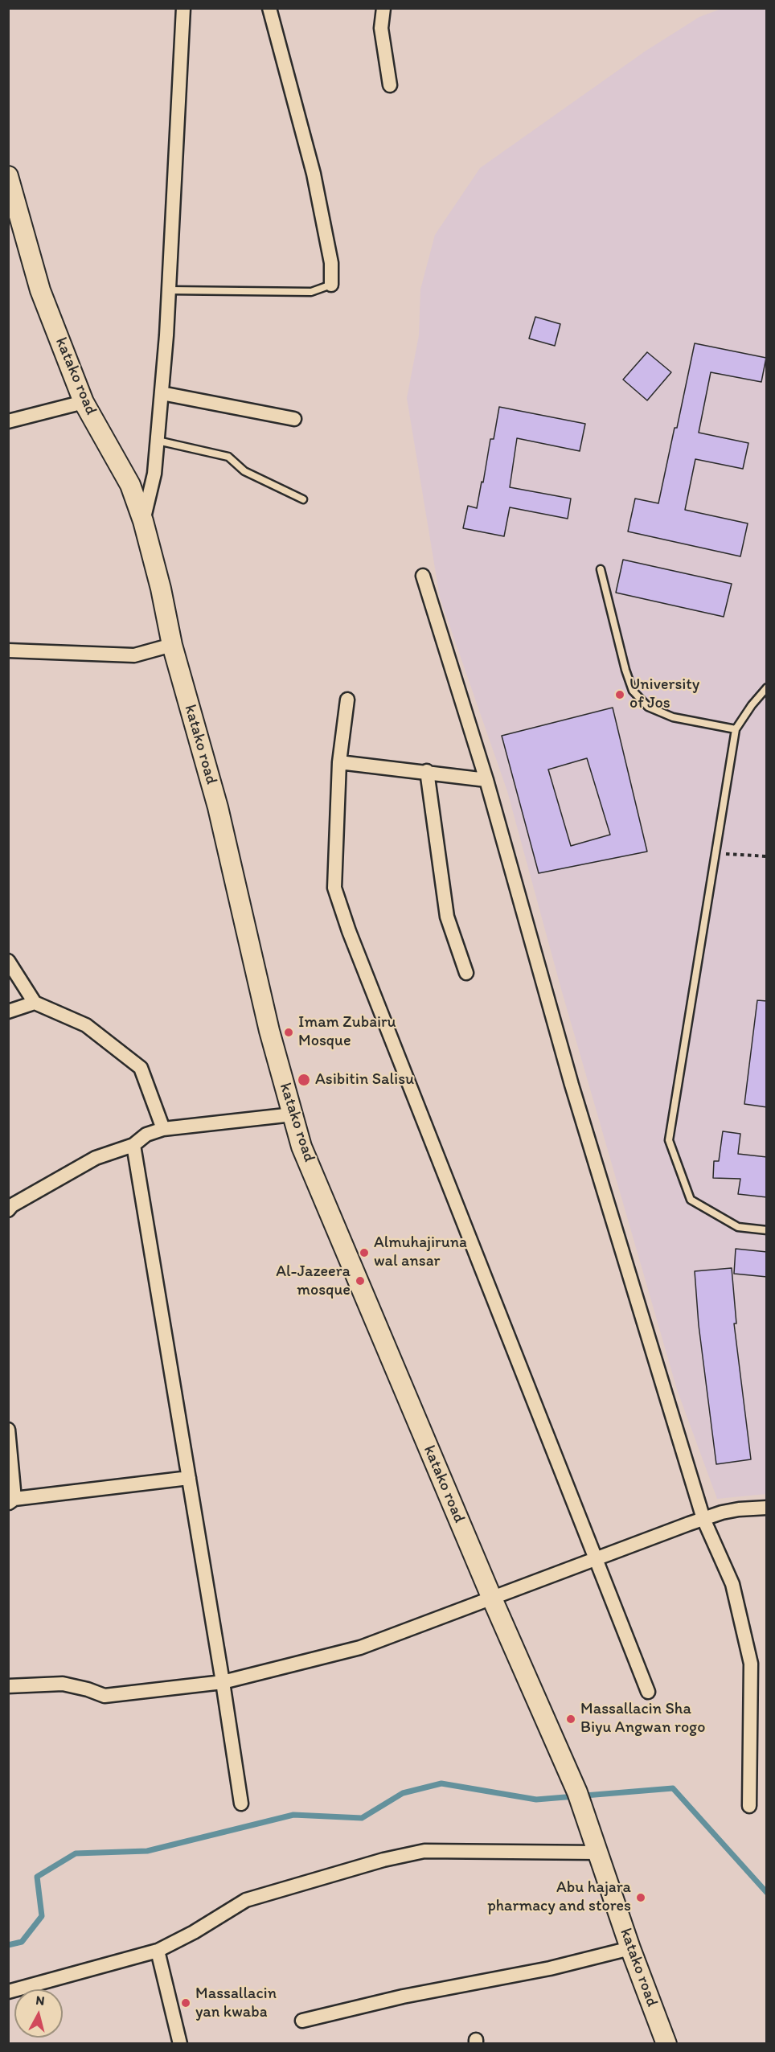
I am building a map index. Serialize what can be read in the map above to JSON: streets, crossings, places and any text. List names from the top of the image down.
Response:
{
  "streets": {
    "street": ["katako road"]
  },
  "places": [
    "University of Jos",
    "Imam Zubairu Mosque",
    "Asibitin Salisu",
    "Almuhajiruna wal ansar",
    "Al-Jazeera mosque",
    "Massallacin Sha Biyu Angwan rogo",
    "Abu hajara pharmacy and stores",
    "Massallacin yan kwaba"
  ],
  "north": "top"
}
